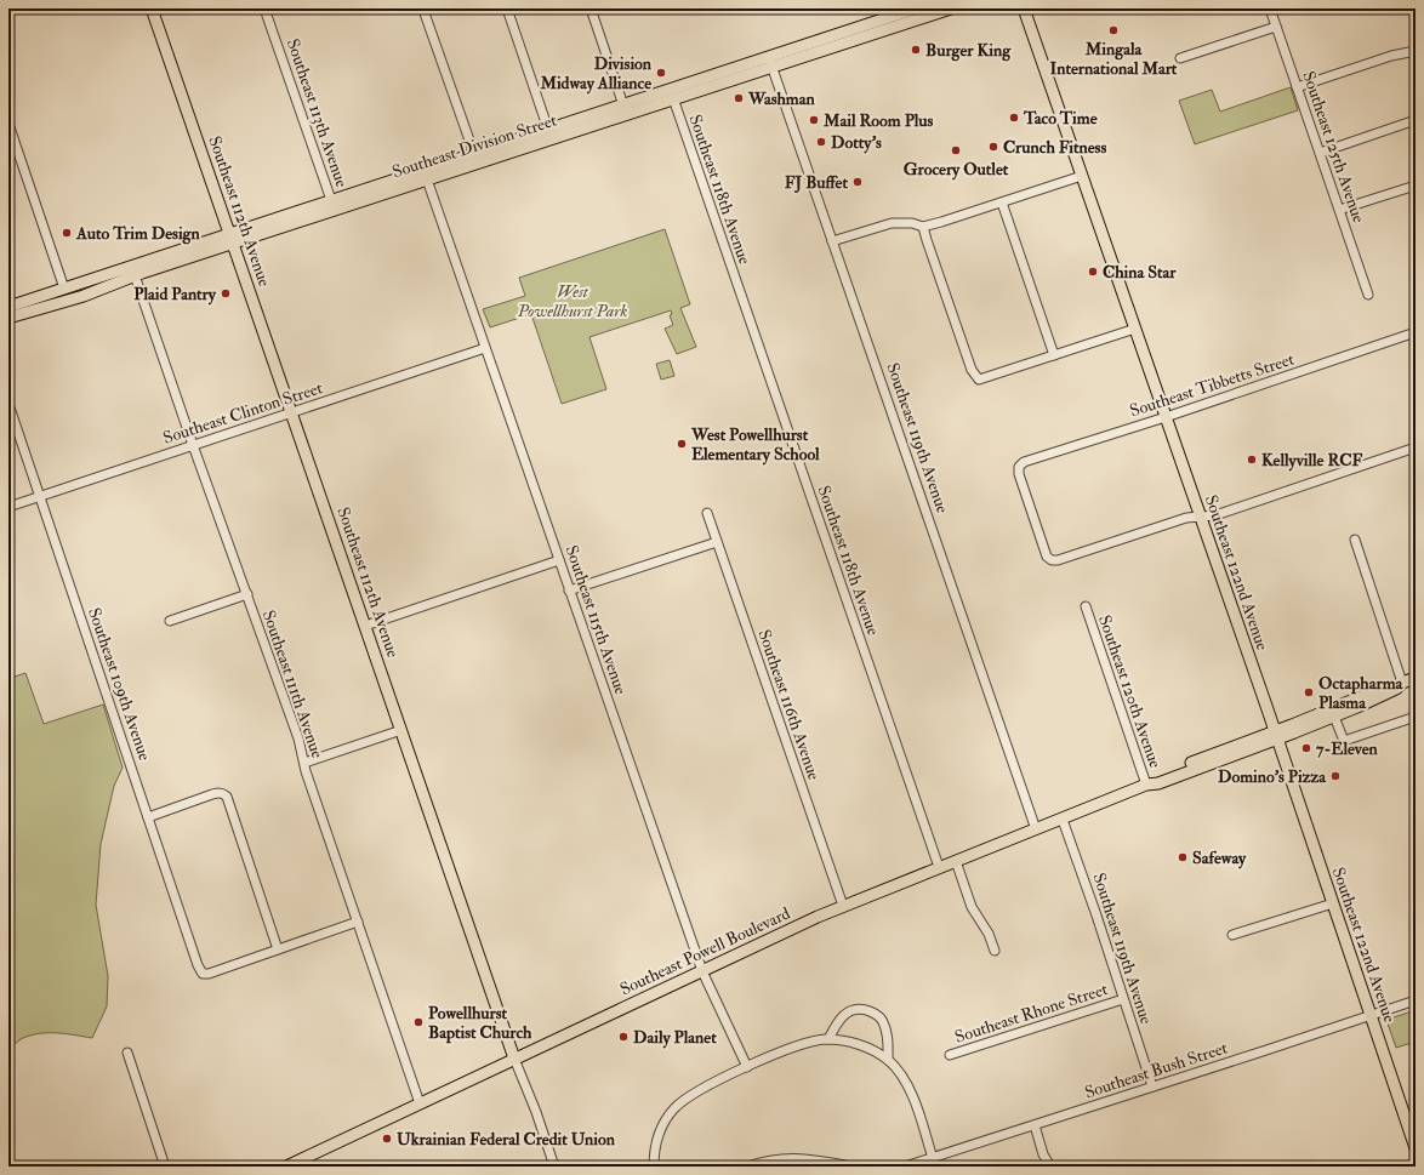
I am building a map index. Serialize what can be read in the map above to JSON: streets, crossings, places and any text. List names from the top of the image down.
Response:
{
  "streets": {
    "main road": [
      "Southeast Division Street",
      "Southeast 112th Avenue",
      "Southeast 122nd Avenue",
      "Southeast Powell Boulevard"
    ],
    "street": [
      "Southeast 113th Avenue",
      "Southeast 125th Avenue",
      "Southeast 118th Avenue",
      "Southeast Tibbetts Street",
      "Southeast Clinton Street",
      "Southeast 119th Avenue",
      "Southeast 115th Avenue",
      "Southeast 109th Avenue",
      "Southeast 111th Avenue",
      "Southeast 120th Avenue",
      "Southeast 116th Avenue",
      "Southeast Rhone Street",
      "Southeast Bush Street"
    ]
  },
  "crossings": [
    ["Southeast 113th Avenue", "Southeast Division Street"],
    ["Southeast Division Street", "Southeast 118th Avenue"],
    ["Southeast Division Street", "Southeast 112th Avenue"],
    ["Southeast Division Street", "Southeast 119th Avenue"],
    ["Southeast Division Street", "Southeast 115th Avenue"],
    ["Southeast Division Street", "Southeast 111th Avenue"],
    ["Southeast 118th Avenue", "Southeast Powell Boulevard"],
    ["Southeast 112th Avenue", "Southeast Clinton Street"],
    ["Southeast 112th Avenue", "Southeast Powell Boulevard"],
    ["Southeast Tibbetts Street", "Southeast 122nd Avenue"],
    ["Southeast Clinton Street", "Southeast 115th Avenue"],
    ["Southeast Clinton Street", "Southeast 109th Avenue"],
    ["Southeast Clinton Street", "Southeast 111th Avenue"],
    ["Southeast 119th Avenue", "Southeast Powell Boulevard"],
    ["Southeast 119th Avenue", "Southeast Rhone Street"],
    ["Southeast 119th Avenue", "Southeast Bush Street"],
    ["Southeast 122nd Avenue", "Southeast Powell Boulevard"],
    ["Southeast 122nd Avenue", "Southeast Bush Street"],
    ["Southeast 115th Avenue", "Southeast Powell Boulevard"],
    ["Southeast 111th Avenue", "Southeast Powell Boulevard"],
    ["Southeast 120th Avenue", "Southeast Powell Boulevard"],
    ["Southeast 116th Avenue", "Southeast Powell Boulevard"]
  ],
  "parks": ["West Powellhurst Park"],
  "places": [
    "Mingala International Mart",
    "Burger King",
    "Division Midway Alliance",
    "Washman",
    "Taco Time",
    "Mail Room Plus",
    "Dotty's",
    "Crunch Fitness",
    "Grocery Outlet",
    "FJ Buffet",
    "Auto Trim Design",
    "China Star",
    "Plaid Pantry",
    "West Powellhurst Elementary School",
    "Kellyville RCF",
    "Octapharma Plasma",
    "7-Eleven",
    "Domino's Pizza",
    "Safeway",
    "Powellhurst Baptist Church",
    "Daily Planet",
    "Ukrainian Federal Credit Union"
  ]
}
